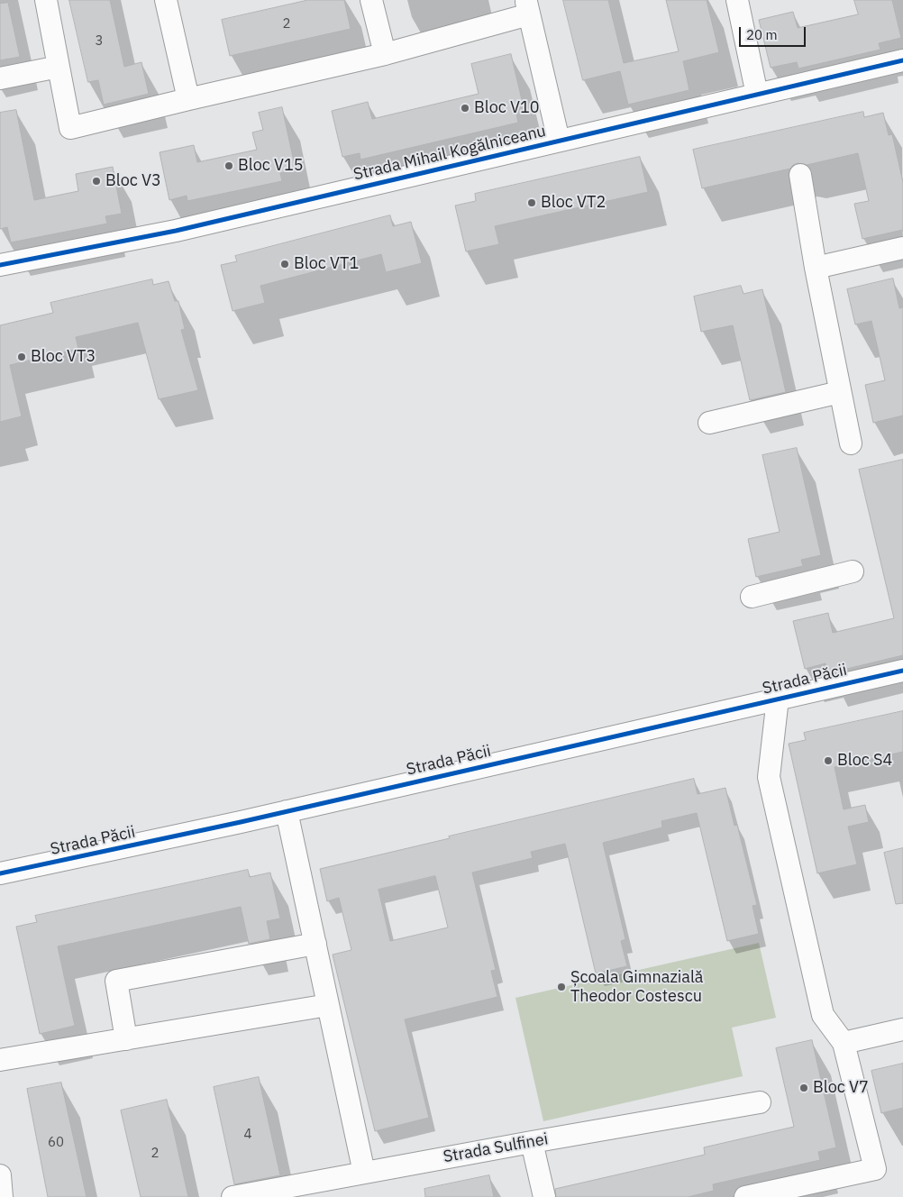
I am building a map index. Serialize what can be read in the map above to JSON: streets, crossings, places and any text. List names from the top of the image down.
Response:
{
  "streets": {
    "street": ["Strada Mihail Kogălniceanu", "Strada Păcii", "Strada Sulfinei"]
  },
  "places": [
    "Bloc V10",
    "Bloc V15",
    "Bloc V3",
    "Bloc VT2",
    "Bloc VT1",
    "Bloc VT3",
    "Bloc S4",
    "Școala Gimnazială Theodor Costescu",
    "Bloc V7"
  ],
  "house_numbers": [
    "2",
    "3",
    "4",
    "60",
    "2"
  ],
  "scale_bar": "20 m"
}
